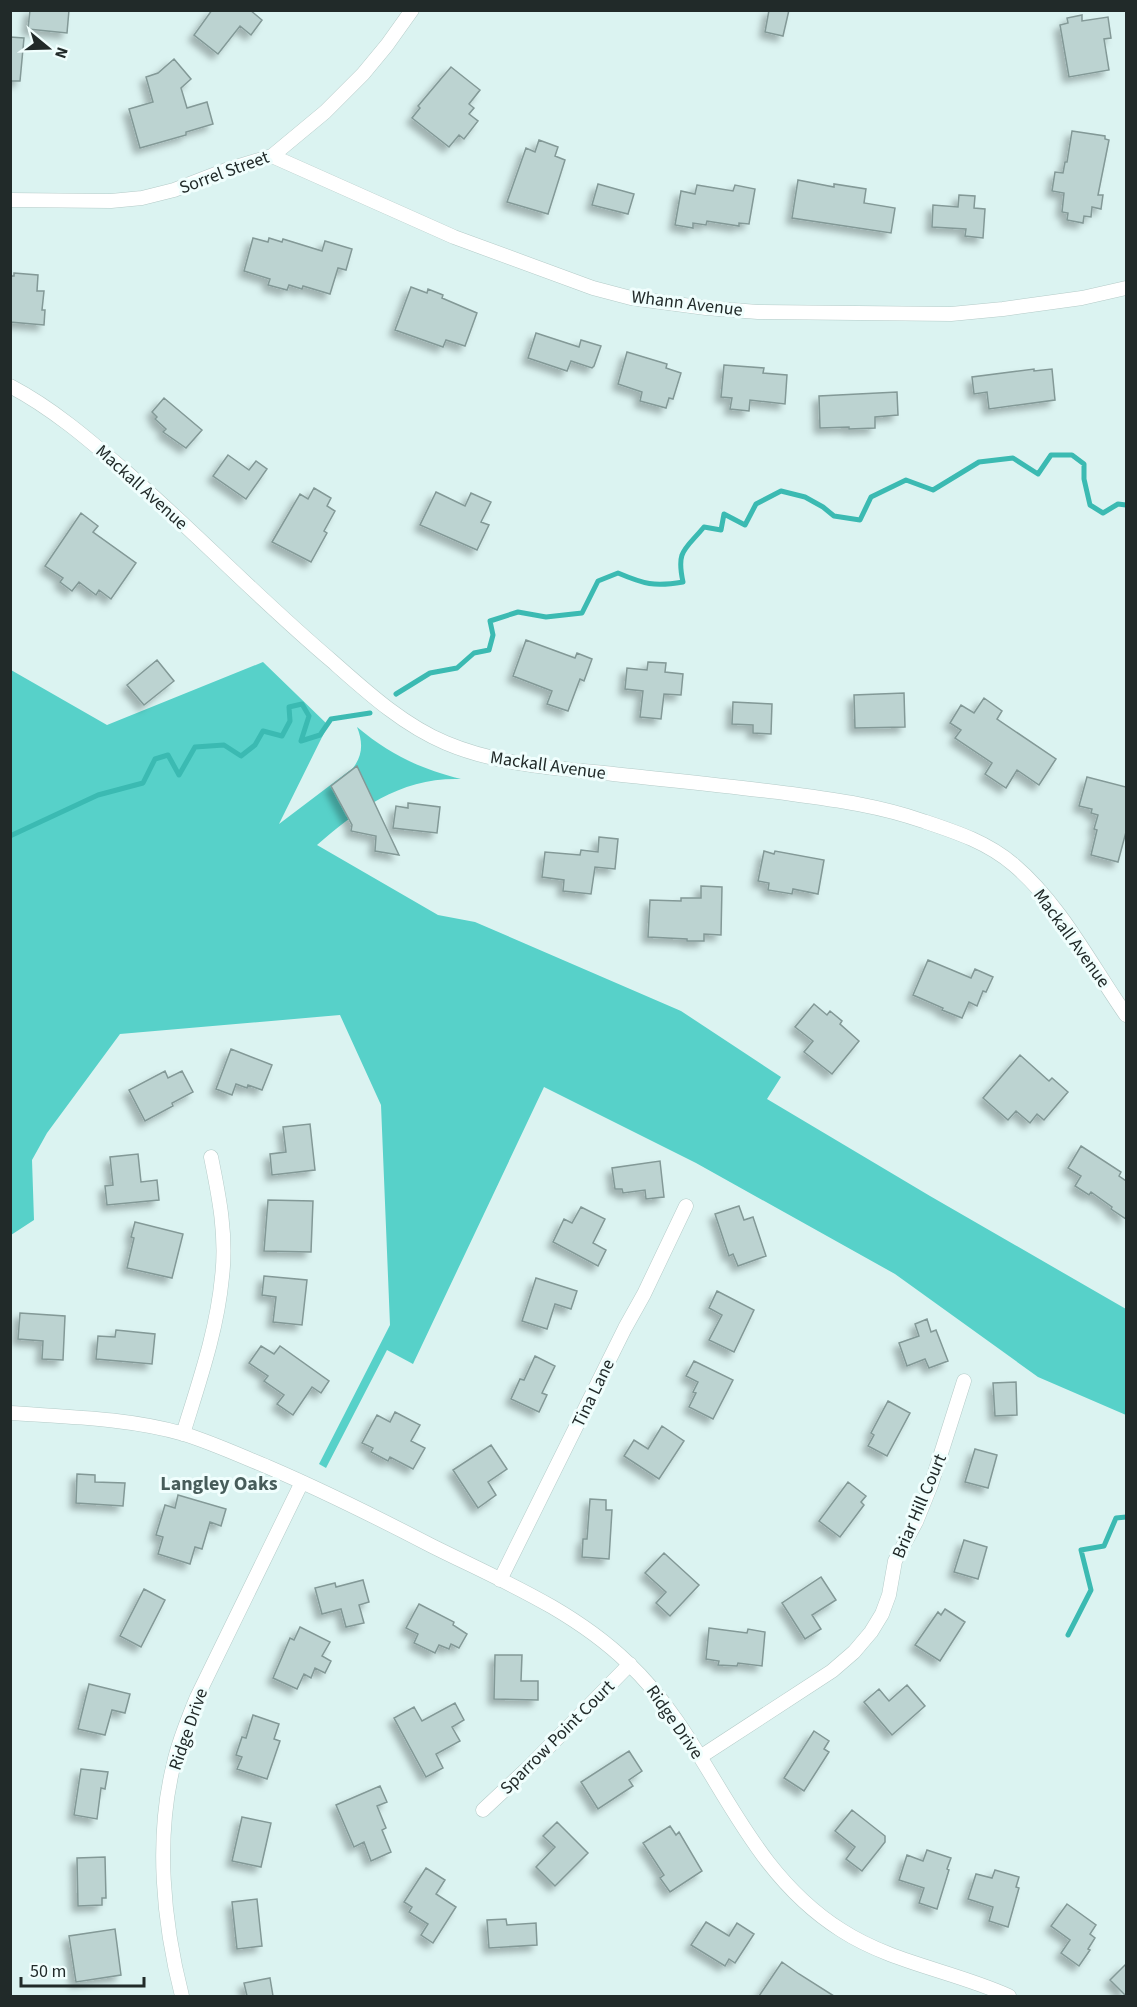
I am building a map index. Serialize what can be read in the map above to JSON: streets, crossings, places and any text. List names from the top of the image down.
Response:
{
  "streets": {
    "street": [
      "Sorrel Street",
      "Whann Avenue",
      "Mackall Avenue",
      "Tina Lane",
      "Briar Hill Court",
      "Ridge Drive",
      "Sparrow Point Court"
    ]
  },
  "crossings": [
    ["Sorrel Street", "Whann Avenue"],
    ["Tina Lane", "Ridge Drive"],
    ["Briar Hill Court", "Ridge Drive"],
    ["Ridge Drive", "Sparrow Point Court"]
  ],
  "districts": ["Langley Oaks"],
  "scale_bar": "50 m",
  "north": "right"
}
